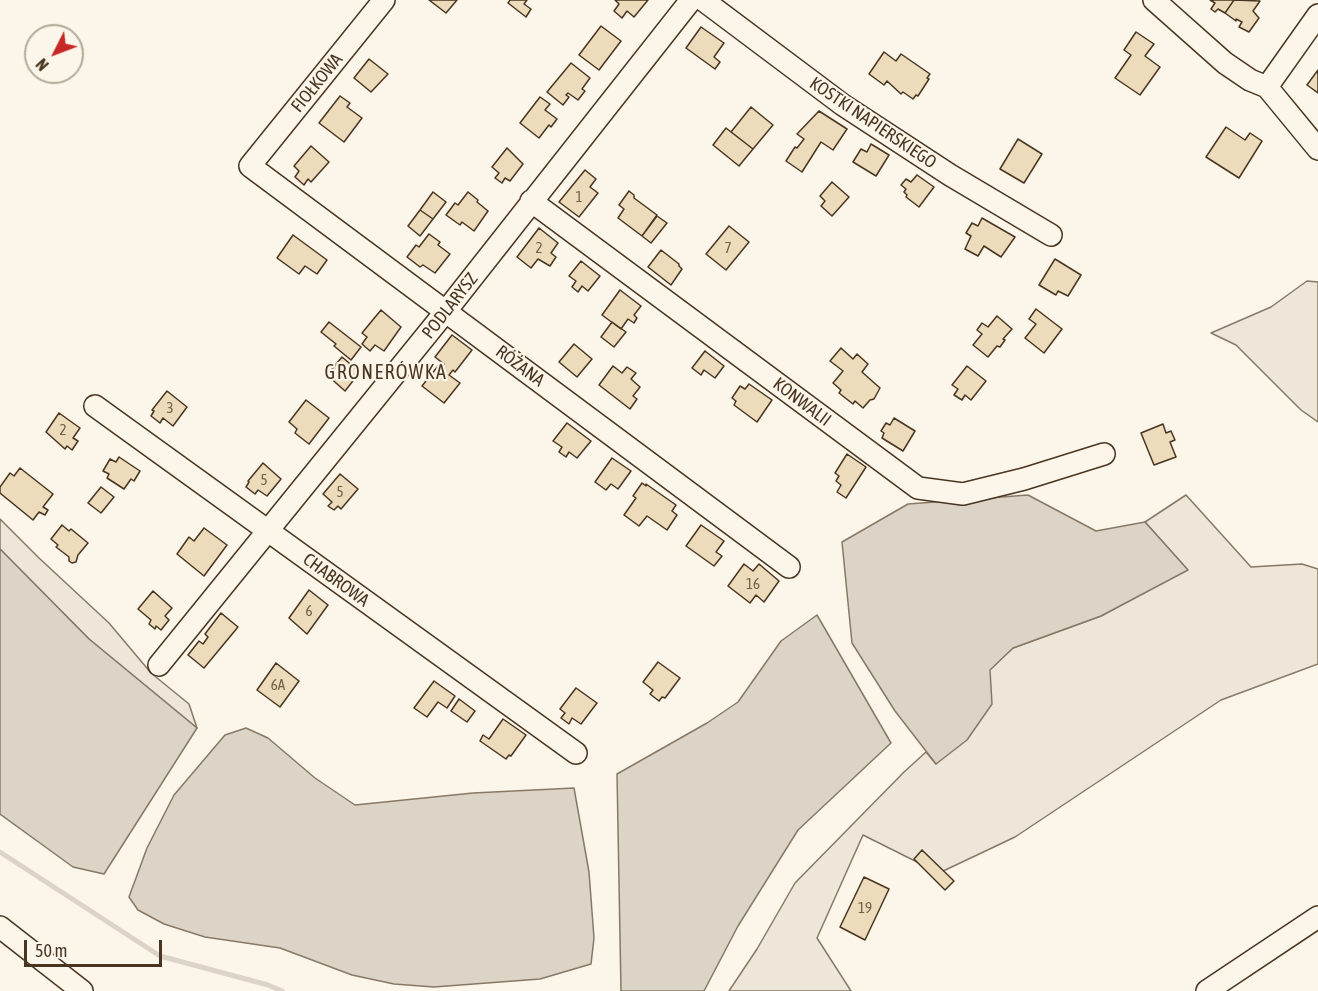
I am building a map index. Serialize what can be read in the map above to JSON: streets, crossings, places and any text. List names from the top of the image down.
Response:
{
  "streets": {
    "street": [
      "FIOŁKOWA",
      "KOSTKI NAPIERSKIEGO",
      "PODLARYSZ",
      "RÓŻANA",
      "KONWALII",
      "CHABROWA"
    ]
  },
  "crossings": [
    ["FIOŁKOWA", "RÓŻANA"],
    ["PODLARYSZ", "RÓŻANA"],
    ["PODLARYSZ", "KONWALII"],
    ["PODLARYSZ", "CHABROWA"]
  ],
  "districts": ["GRONERÓWKA"],
  "house_numbers": [
    "1",
    "2",
    "7",
    "3",
    "2",
    "5",
    "5",
    "16",
    "6",
    "6A",
    "19"
  ],
  "scale_bar": "50 m",
  "north": "bottom left"
}
